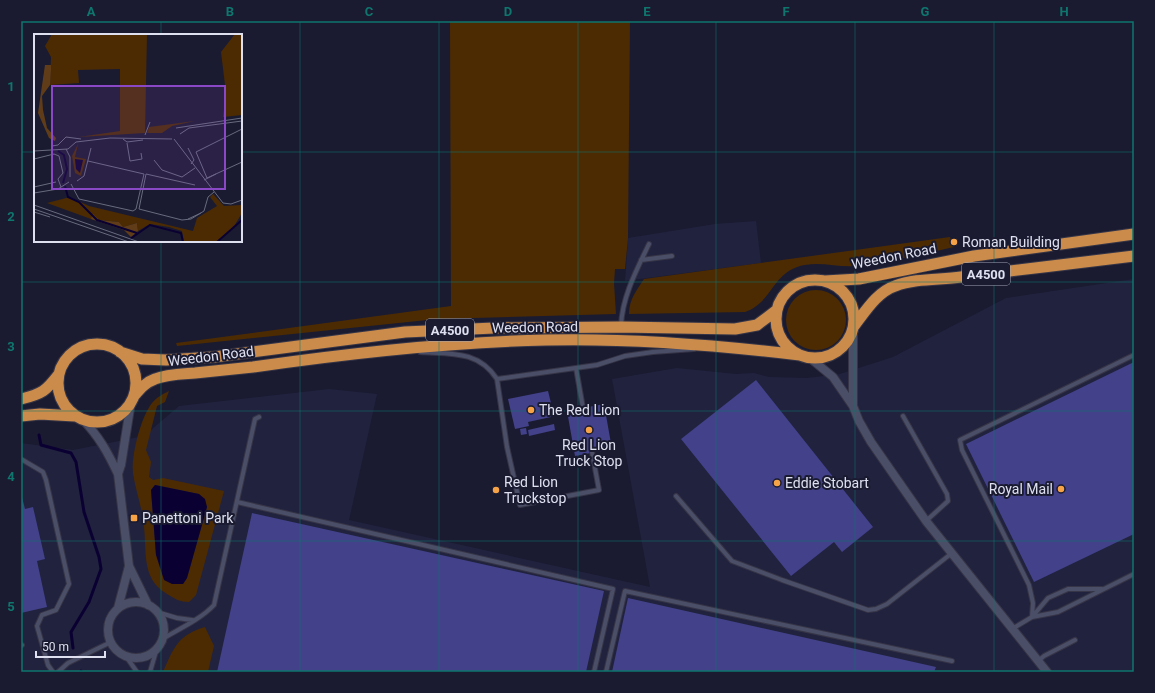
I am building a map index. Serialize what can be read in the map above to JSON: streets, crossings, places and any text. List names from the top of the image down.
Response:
{
  "streets": {
    "highway": ["Weedon Road", "A4500"]
  },
  "crossings": [
    ["Weedon Road", "A4500"]
  ],
  "places": {
    "other": [
      "Roman Building",
      "The Red Lion",
      "Red Lion Truck Stop",
      "Eddie Stobart",
      "Royal Mail",
      "Red Lion Truckstop"
    ],
    "transit": ["Panettoni Park"]
  },
  "scale_bar": "50 m",
  "grid": {
    "columns": [
      "A",
      "B",
      "C",
      "D",
      "E",
      "F",
      "G",
      "H"
    ],
    "rows": [
      "1",
      "2",
      "3",
      "4",
      "5"
    ]
  }
}
